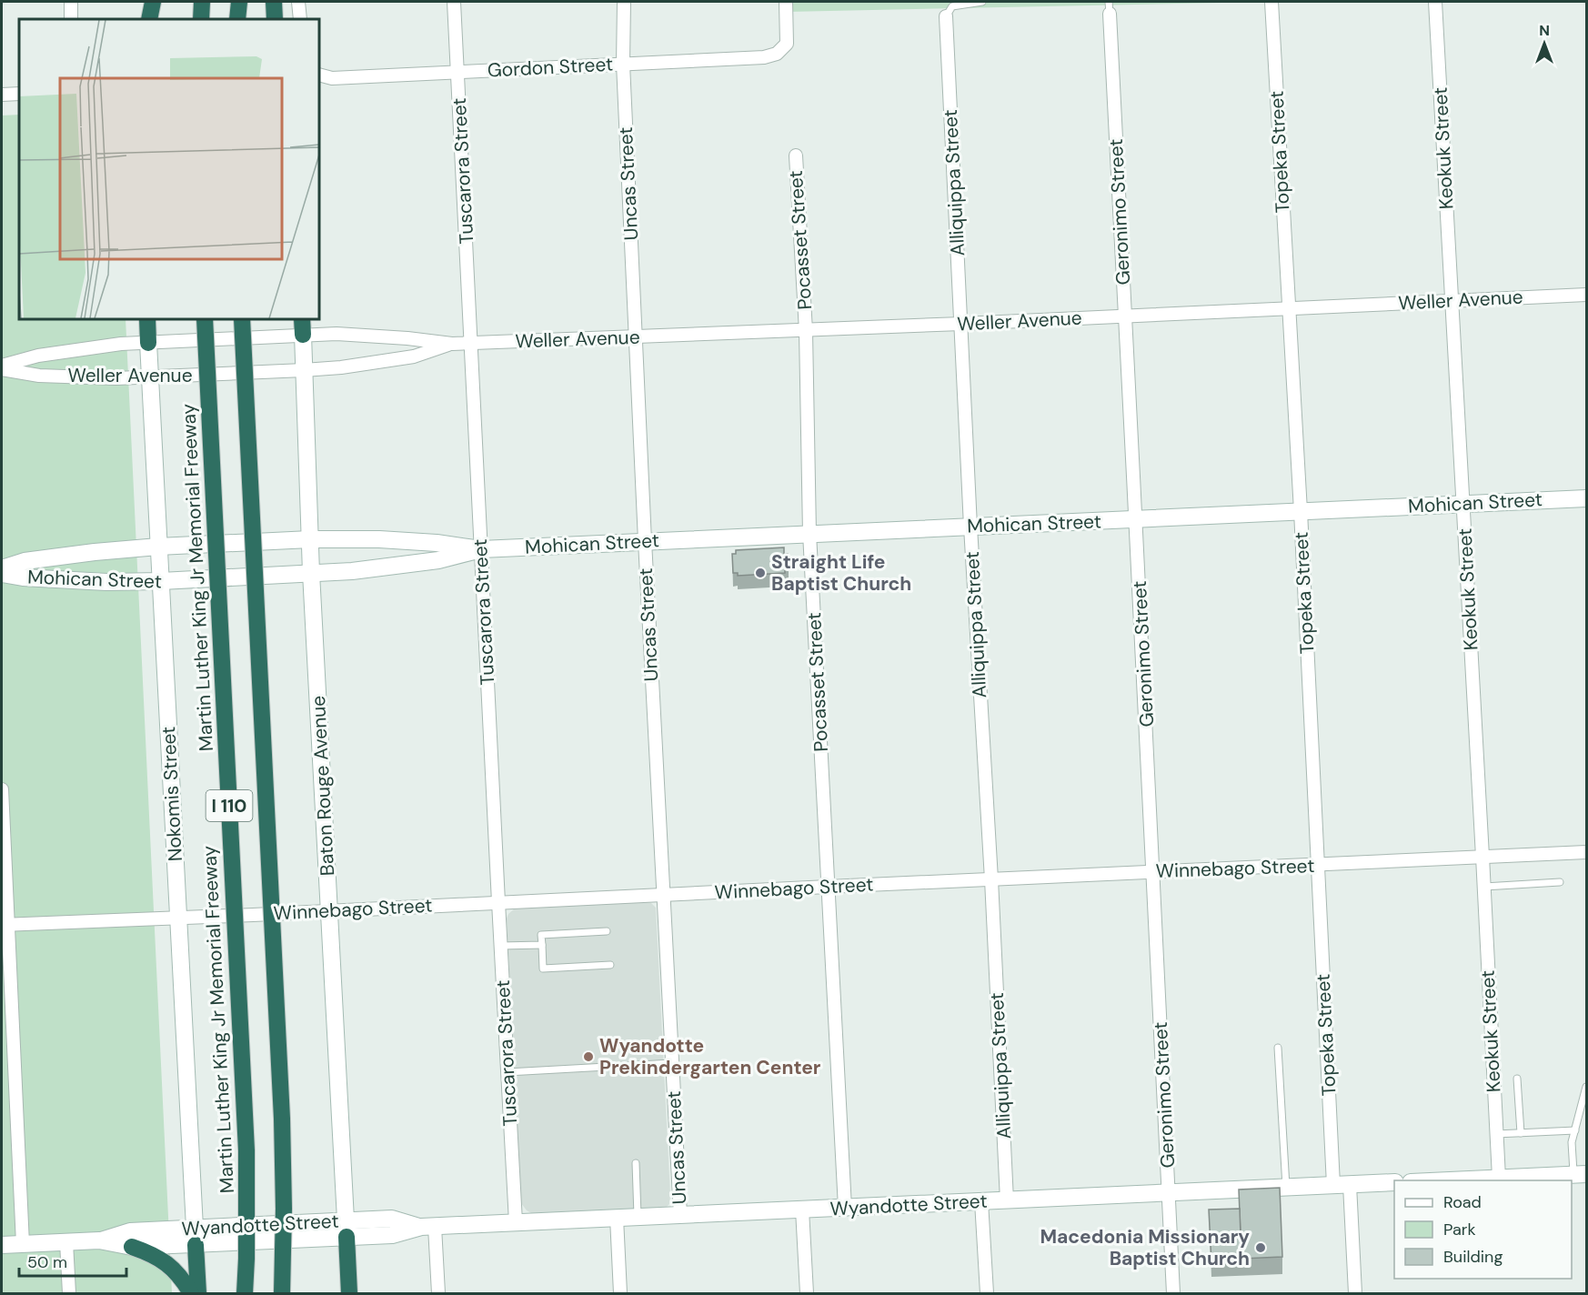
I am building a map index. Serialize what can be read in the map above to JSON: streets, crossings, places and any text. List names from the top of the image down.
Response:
{
  "streets": {
    "highway": ["Martin Luther King Jr Memorial Freeway", "I 110"],
    "street": [
      "Gordon Street",
      "Keokuk Street",
      "Topeka Street",
      "Tuscarora Street",
      "Alliquippa Street",
      "Uncas Street",
      "Geronimo Street",
      "Pocasset Street",
      "Weller Avenue",
      "Mohican Street",
      "Baton Rouge Avenue",
      "Nokomis Street",
      "Winnebago Street",
      "Wyandotte Street"
    ]
  },
  "crossings": [
    ["Gordon Street", "Tuscarora Street"],
    ["Gordon Street", "Uncas Street"],
    ["Keokuk Street", "Weller Avenue"],
    ["Keokuk Street", "Mohican Street"],
    ["Keokuk Street", "Winnebago Street"],
    ["Topeka Street", "Weller Avenue"],
    ["Topeka Street", "Mohican Street"],
    ["Topeka Street", "Winnebago Street"],
    ["Topeka Street", "Wyandotte Street"],
    ["Tuscarora Street", "Weller Avenue"],
    ["Tuscarora Street", "Mohican Street"],
    ["Tuscarora Street", "Winnebago Street"],
    ["Tuscarora Street", "Wyandotte Street"],
    ["Alliquippa Street", "Weller Avenue"],
    ["Alliquippa Street", "Mohican Street"],
    ["Alliquippa Street", "Winnebago Street"],
    ["Alliquippa Street", "Wyandotte Street"],
    ["Uncas Street", "Weller Avenue"],
    ["Uncas Street", "Mohican Street"],
    ["Uncas Street", "Winnebago Street"],
    ["Uncas Street", "Wyandotte Street"],
    ["Geronimo Street", "Weller Avenue"],
    ["Geronimo Street", "Mohican Street"],
    ["Geronimo Street", "Winnebago Street"],
    ["Geronimo Street", "Wyandotte Street"],
    ["Pocasset Street", "Weller Avenue"],
    ["Pocasset Street", "Mohican Street"],
    ["Pocasset Street", "Winnebago Street"],
    ["Pocasset Street", "Wyandotte Street"],
    ["Weller Avenue", "Baton Rouge Avenue"],
    ["Weller Avenue", "Nokomis Street"],
    ["Mohican Street", "Baton Rouge Avenue"],
    ["Mohican Street", "Nokomis Street"],
    ["Baton Rouge Avenue", "Winnebago Street"],
    ["Baton Rouge Avenue", "Wyandotte Street"],
    ["Nokomis Street", "Winnebago Street"],
    ["Nokomis Street", "Wyandotte Street"]
  ],
  "places": ["Straight Life Baptist Church", "Wyandotte Prekindergarten Center", "Macedonia Missionary Baptist Church"],
  "legend": ["Road", "Park", "Building"],
  "scale_bar": "50 m",
  "north": "top"
}
